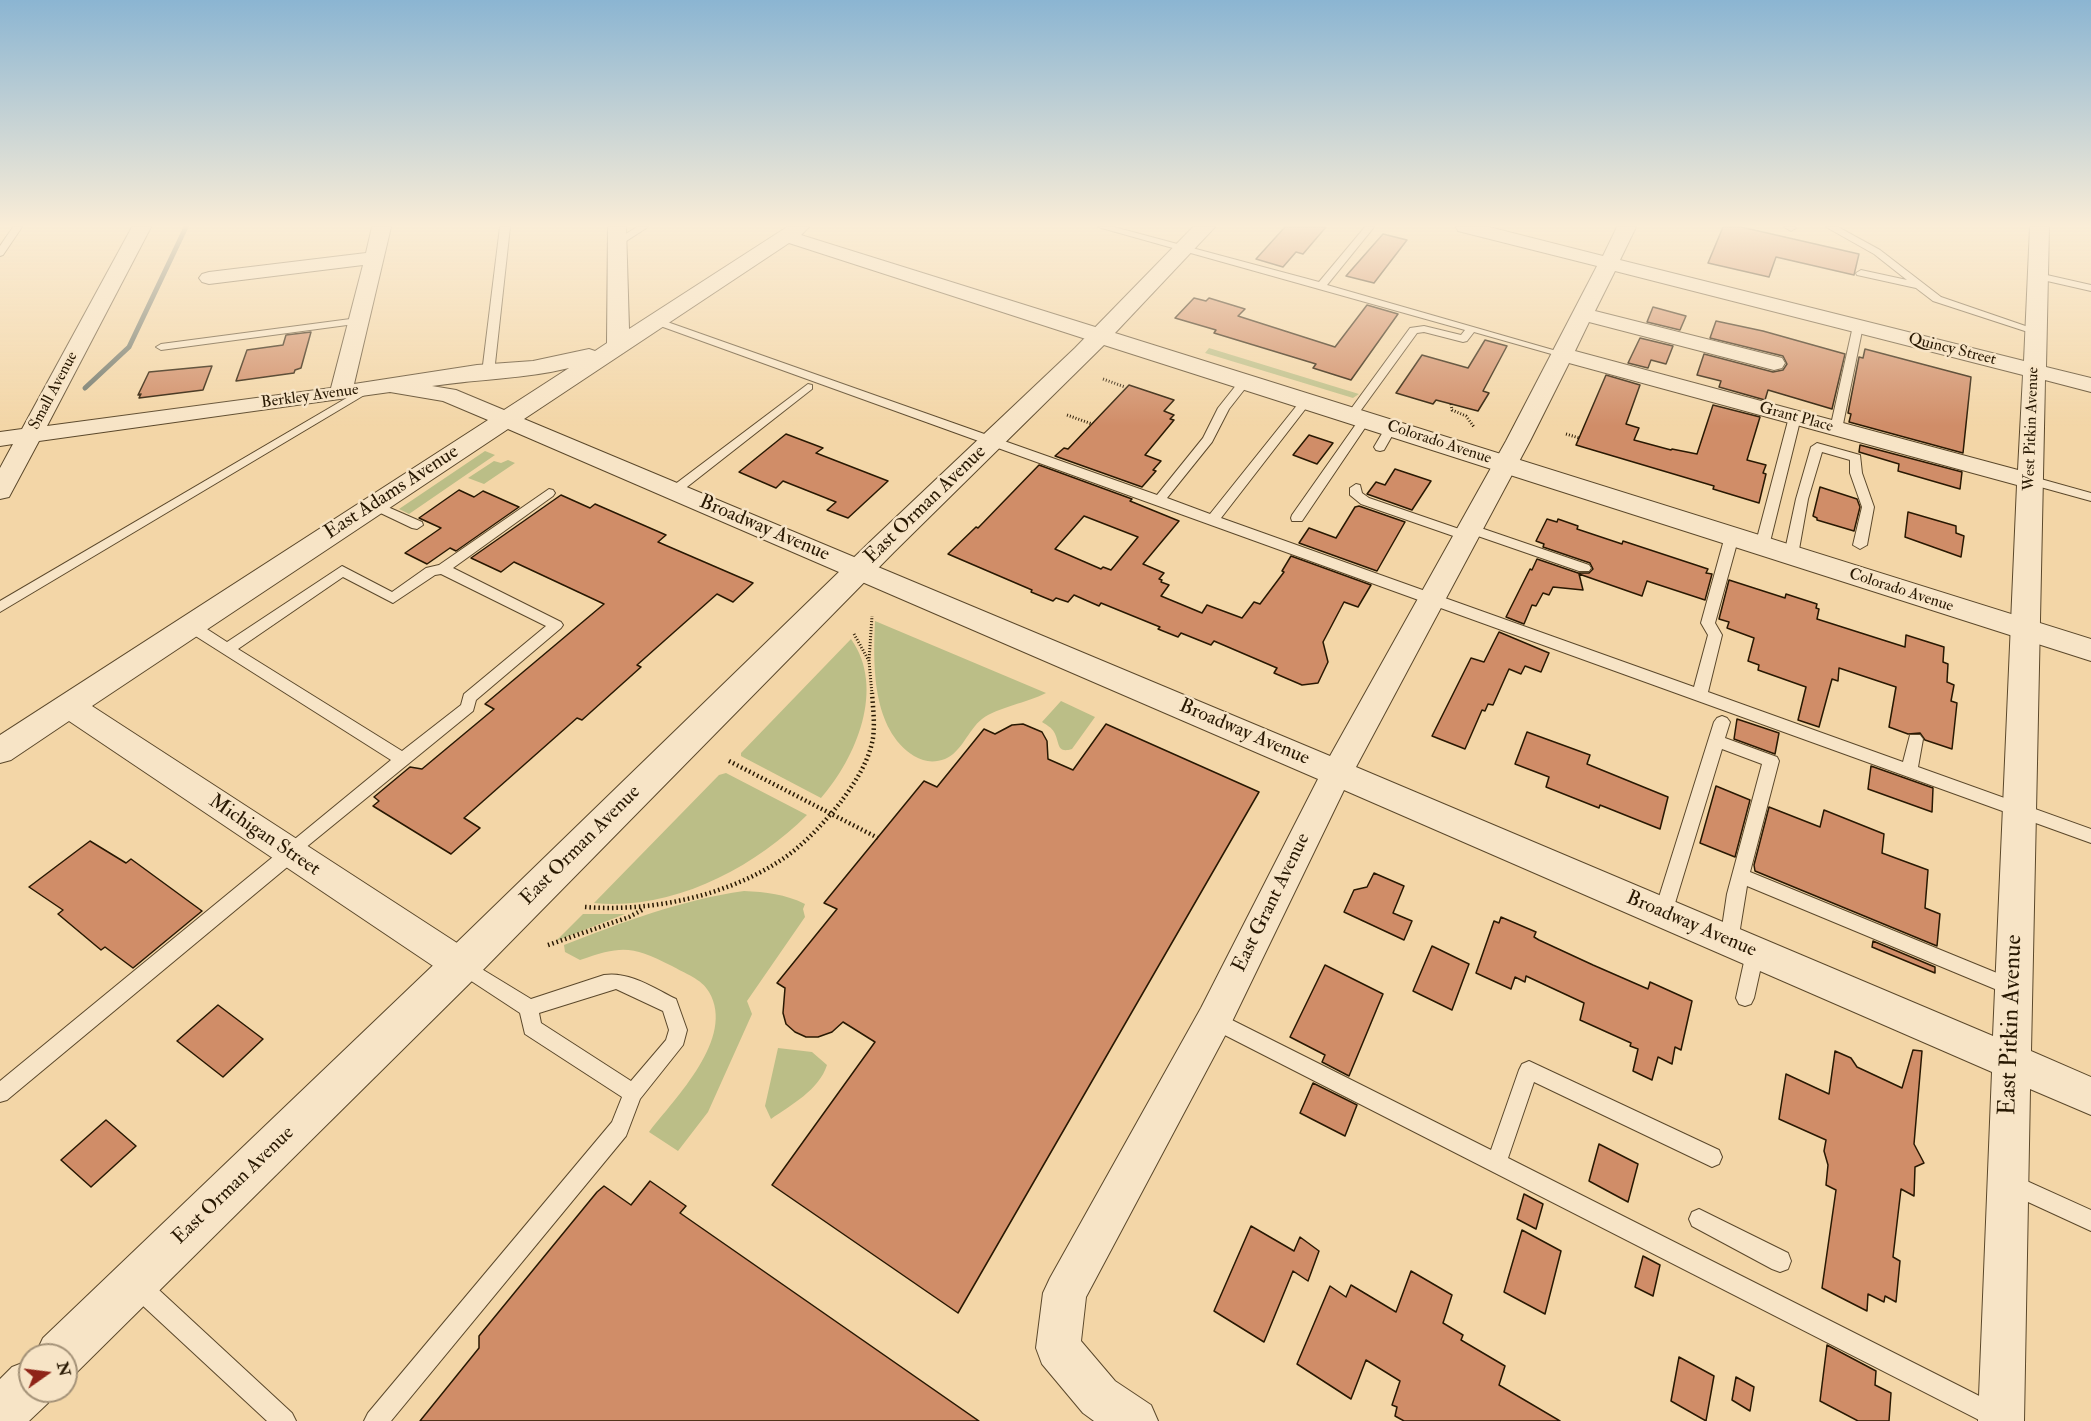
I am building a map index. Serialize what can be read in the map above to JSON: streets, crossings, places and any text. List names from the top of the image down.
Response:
{
  "streets": {
    "street": [
      "Quincy Street",
      "Small Avenue",
      "Berkley Avenue",
      "Grant Place",
      "West Pitkin Avenue",
      "Colorado Avenue",
      "East Adams Avenue",
      "East Orman Avenue",
      "Broadway Avenue",
      "Michigan Street",
      "East Grant Avenue",
      "East Pitkin Avenue"
    ]
  },
  "crossings": [
    ["Quincy Street", "West Pitkin Avenue"],
    ["Small Avenue", "Berkley Avenue"],
    ["Berkley Avenue", "East Adams Avenue"],
    ["Berkley Avenue", "Broadway Avenue"],
    ["Grant Place", "West Pitkin Avenue"],
    ["Grant Place", "East Grant Avenue"],
    ["West Pitkin Avenue", "Colorado Avenue"],
    ["West Pitkin Avenue", "East Pitkin Avenue"],
    ["Colorado Avenue", "East Orman Avenue"],
    ["Colorado Avenue", "East Grant Avenue"],
    ["Colorado Avenue", "East Pitkin Avenue"],
    ["East Adams Avenue", "Broadway Avenue"],
    ["East Adams Avenue", "Michigan Street"],
    ["East Orman Avenue", "Broadway Avenue"],
    ["East Orman Avenue", "Michigan Street"],
    ["Broadway Avenue", "East Grant Avenue"],
    ["Broadway Avenue", "East Pitkin Avenue"]
  ],
  "north": "right"
}
